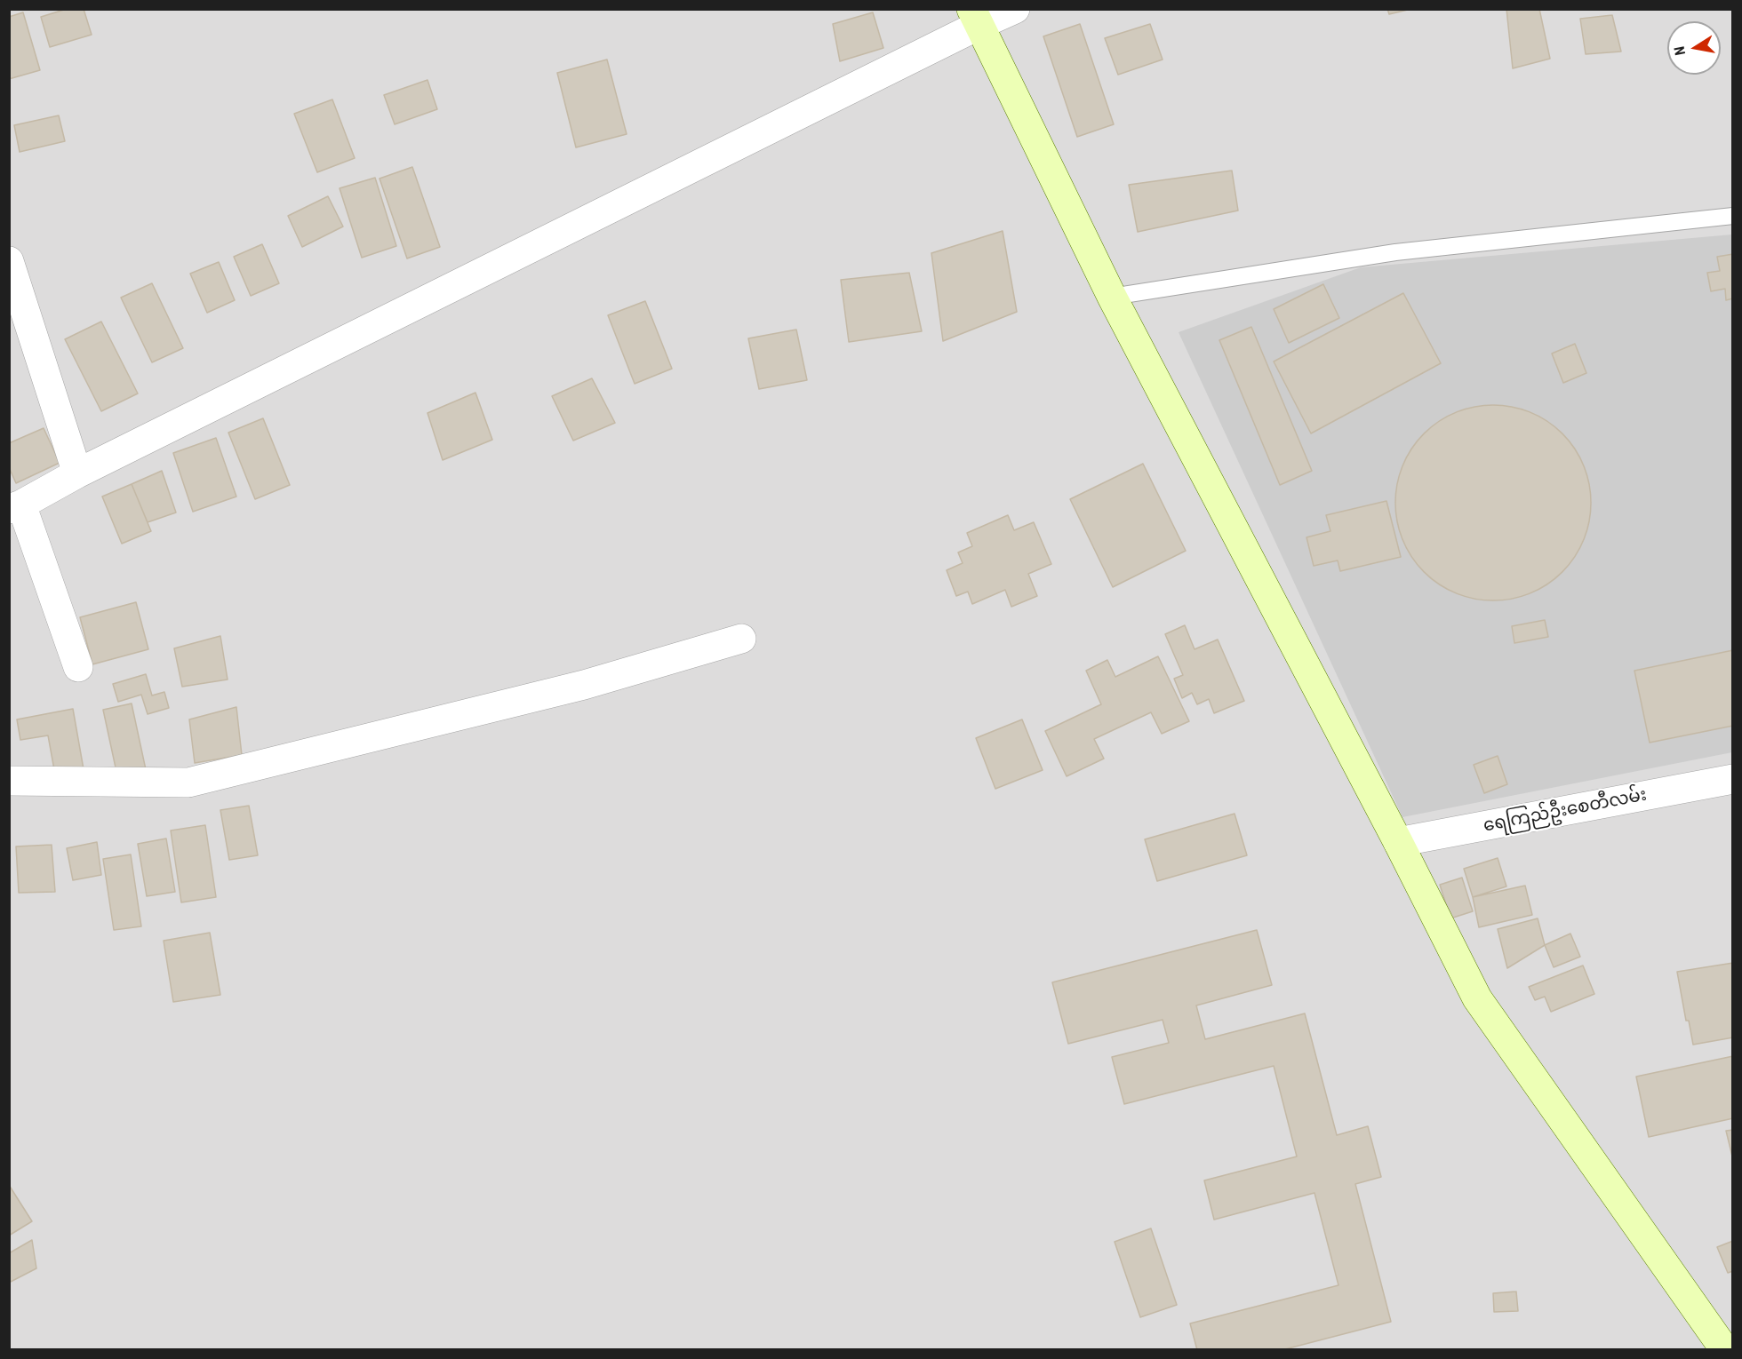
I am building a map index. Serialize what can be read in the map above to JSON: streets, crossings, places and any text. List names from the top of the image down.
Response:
{
  "streets": {
    "street": ["ရေကြည်ဦးစေတီလမ်း"]
  },
  "north": "left"
}
